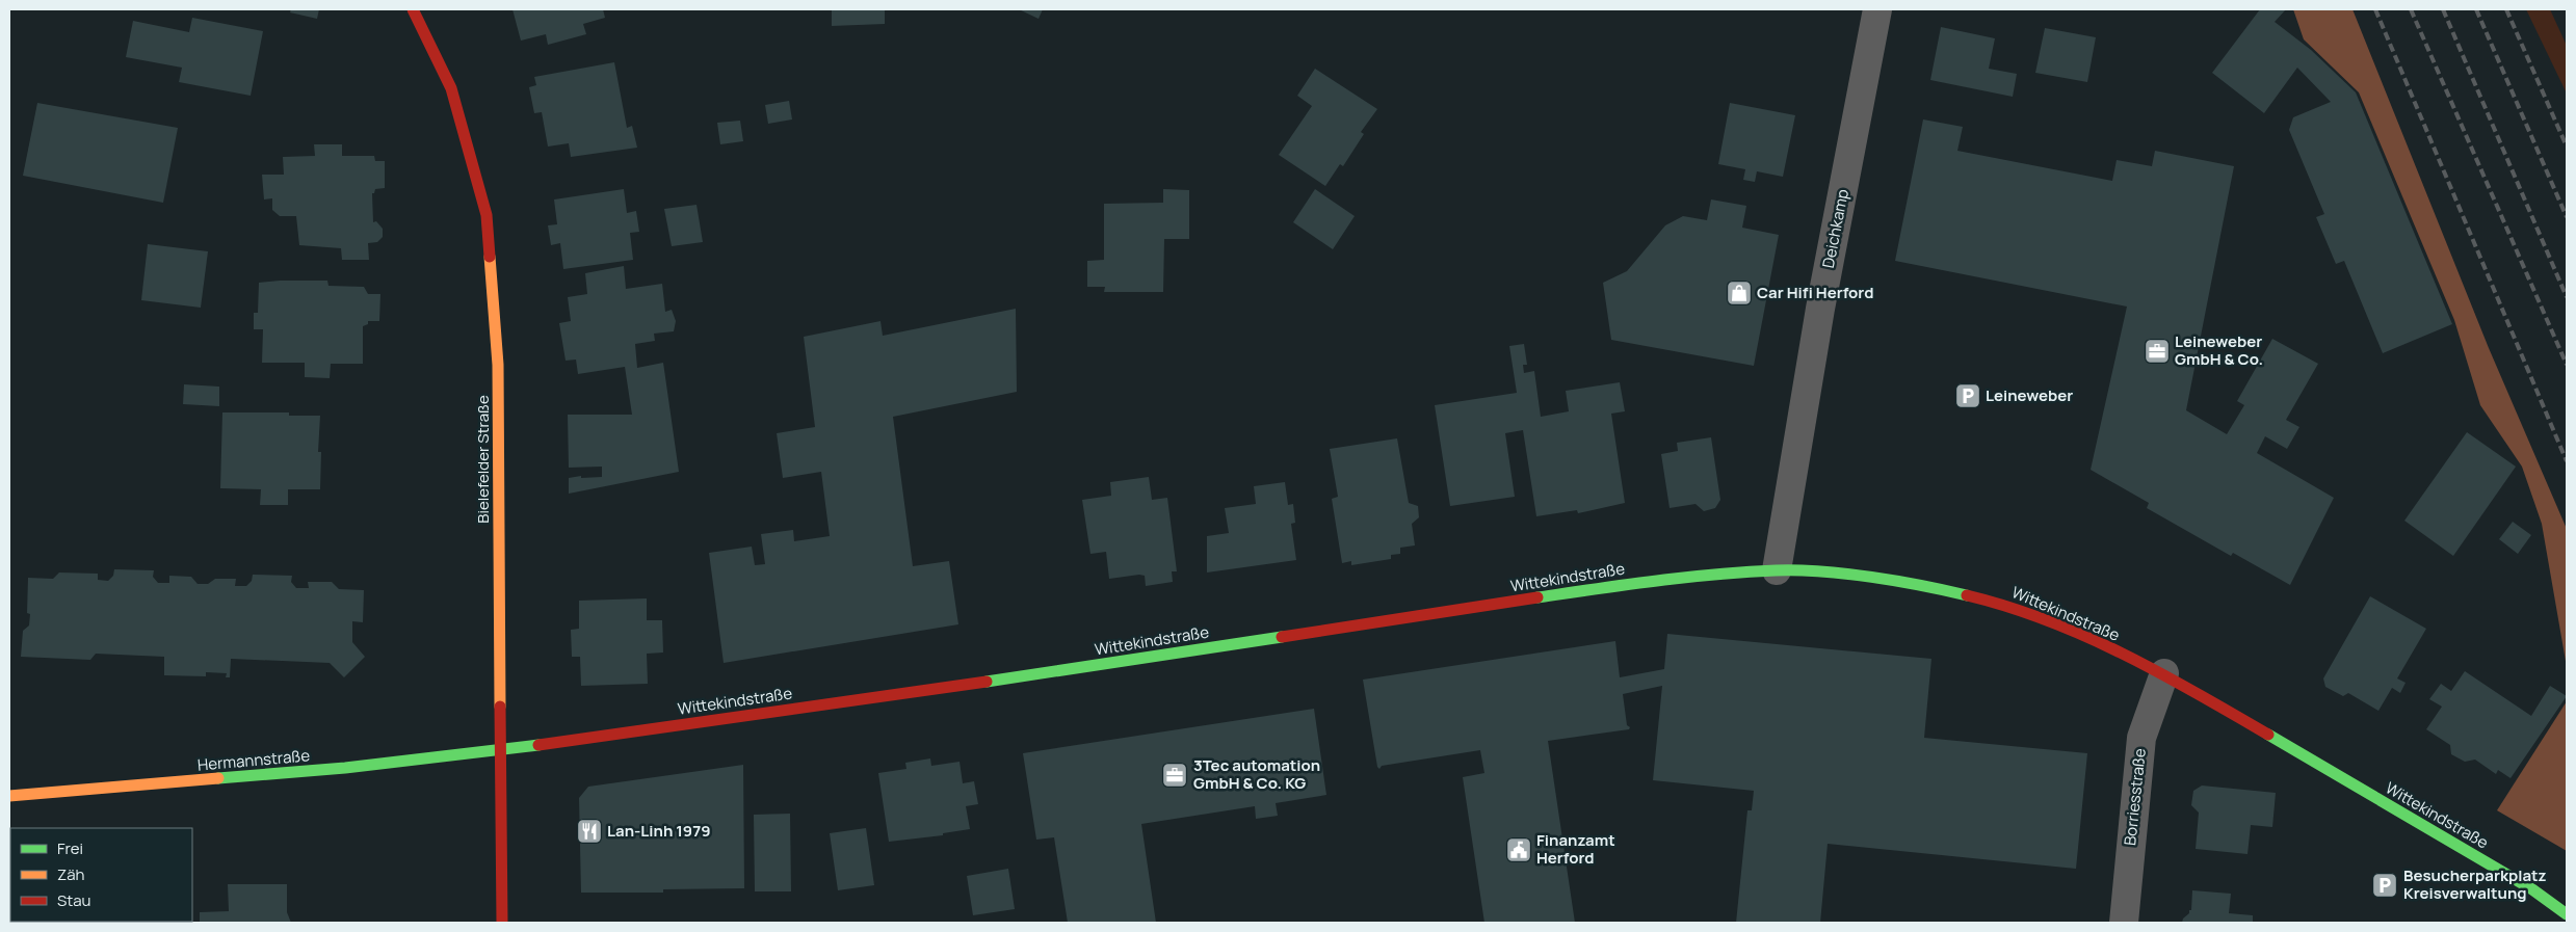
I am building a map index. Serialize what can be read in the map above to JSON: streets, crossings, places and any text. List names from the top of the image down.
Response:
{
  "streets": {
    "street": [
      "Deichkamp",
      "Bielefelder Straße",
      "Wittekindstraße",
      "Hermannstraße",
      "Borriesstraße"
    ]
  },
  "crossings": [
    ["Deichkamp", "Wittekindstraße"],
    ["Bielefelder Straße", "Wittekindstraße"],
    ["Bielefelder Straße", "Hermannstraße"],
    ["Wittekindstraße", "Hermannstraße"],
    ["Wittekindstraße", "Borriesstraße"]
  ],
  "places": {
    "shop": ["Car Hifi Herford"],
    "office": ["Leineweber GmbH & Co.", "3Tec automation GmbH & Co. KG"],
    "parking": ["Leineweber", "Besucherparkplatz Kreisverwaltung"],
    "restaurant": ["Lan-Linh 1979"],
    "public building": ["Finanzamt Herford"]
  },
  "legend": ["Frei", "Zäh", "Stau"]
}
